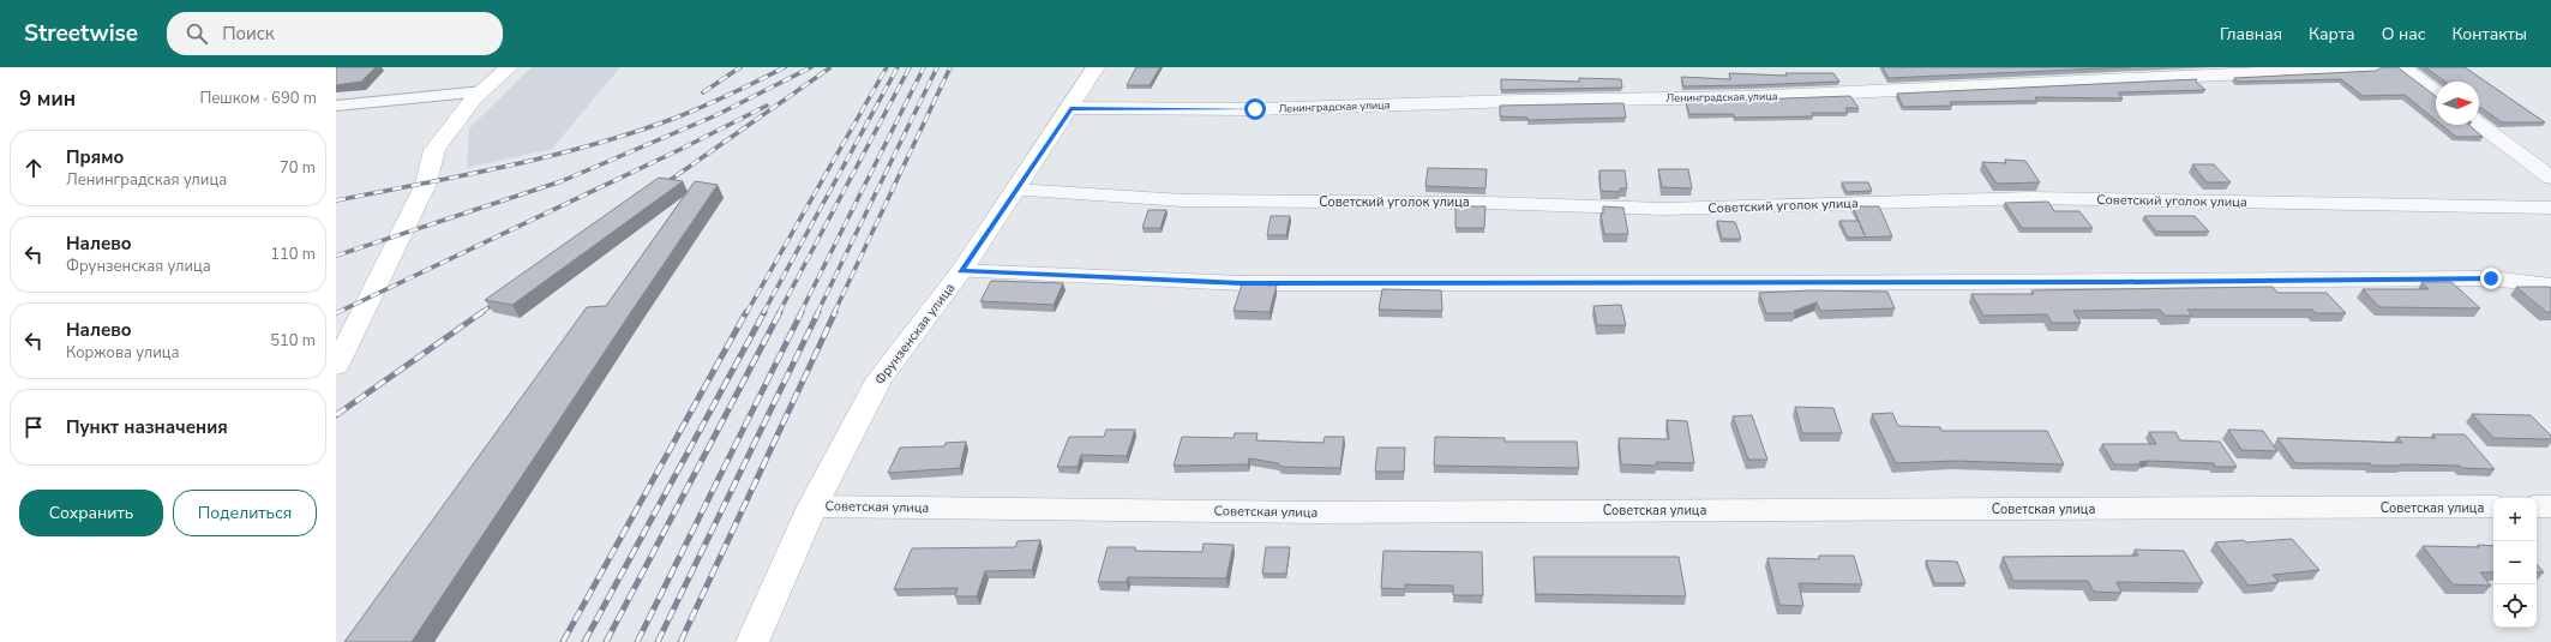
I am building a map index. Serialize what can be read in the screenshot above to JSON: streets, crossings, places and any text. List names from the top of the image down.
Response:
{
  "streets": {
    "street": [
      "Ленинградская улица",
      "Советский уголок улица",
      "Фрунзенская улица",
      "Советская улица"
    ]
  },
  "crossings": [
    ["Ленинградская улица", "Фрунзенская улица"],
    ["Советский уголок улица", "Фрунзенская улица"],
    ["Фрунзенская улица", "Советская улица"]
  ],
  "north": "right",
  "page": {
    "header": "Streetwise",
    "search": "Поиск",
    "nav": [
      "Главная",
      "Карта",
      "О нас",
      "Контакты"
    ],
    "heading": ["9 мин", "Пешком · 690 m"],
    "list": [
      ["Прямо", "Ленинградская улица", "70 m"],
      ["Налево", "Фрунзенская улица", "110 m"],
      ["Налево", "Коржова улица", "510 m"],
      "Пункт назначения"
    ],
    "buttons": ["Сохранить", "Поделиться"],
    "map_buttons": ["+", "−"]
  }
}
